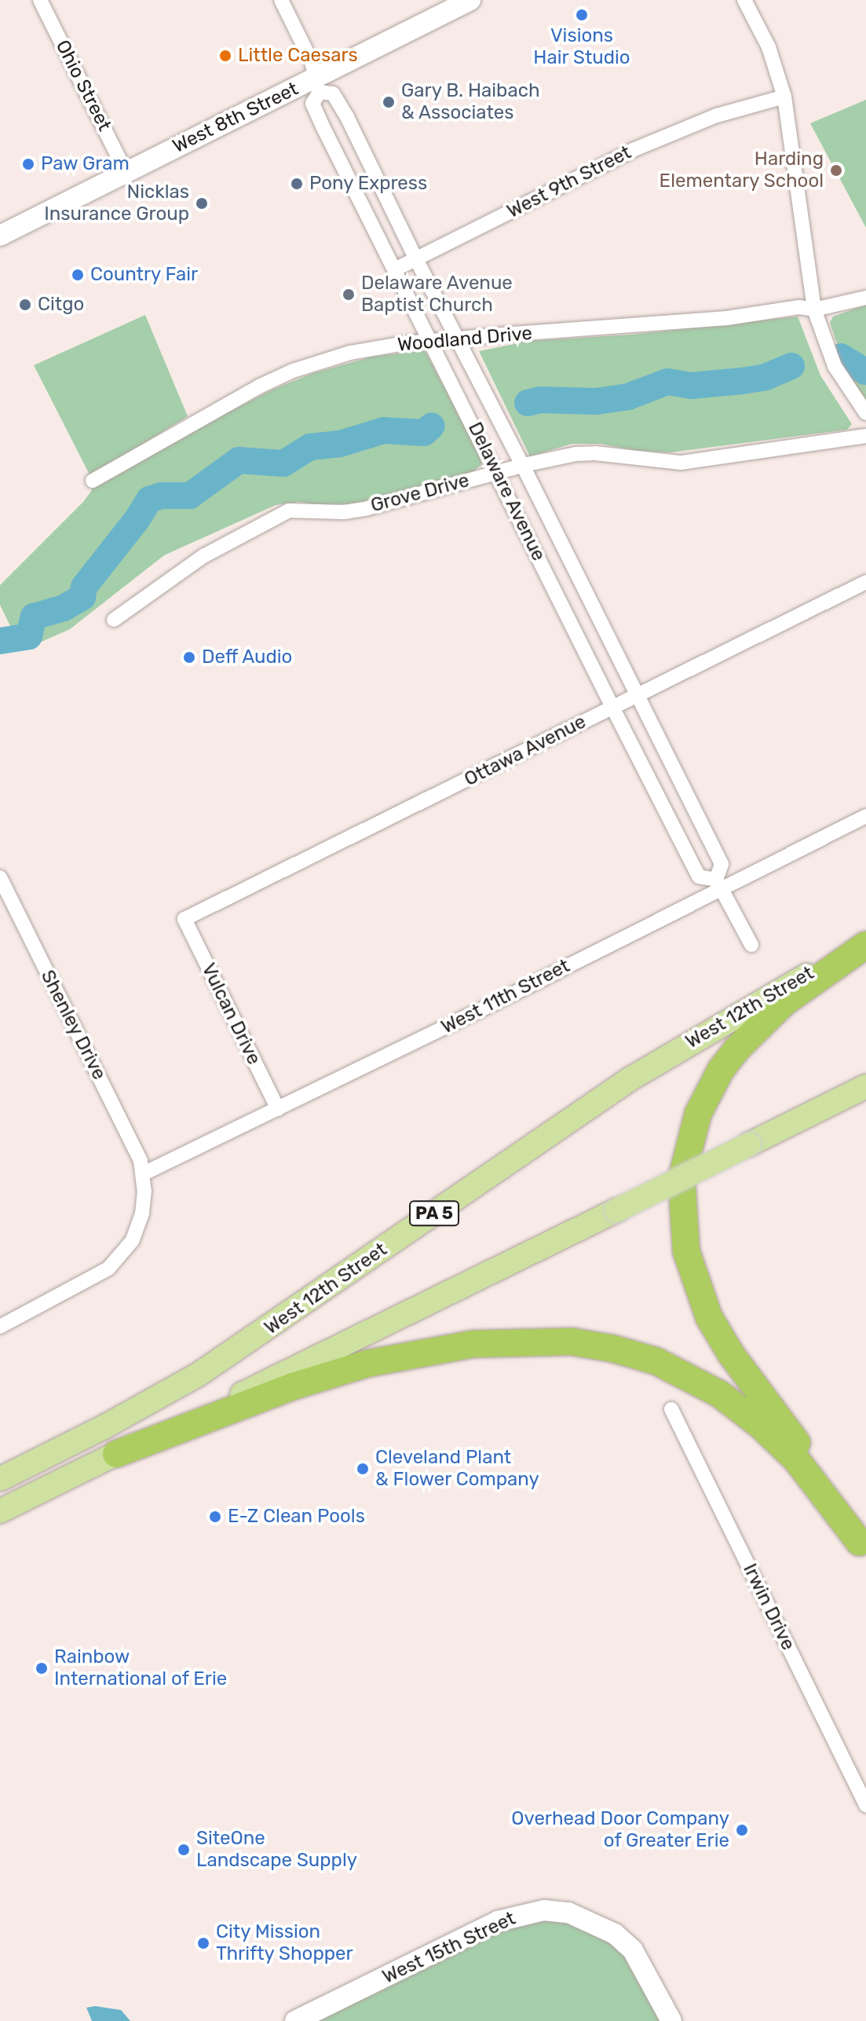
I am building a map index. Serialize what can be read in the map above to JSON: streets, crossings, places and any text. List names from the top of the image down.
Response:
{
  "streets": {
    "main road": [
      "West 8th Street",
      "West 12th Street",
      "PA 5",
      "West 15th Street"
    ],
    "street": [
      "Ohio Street",
      "West 9th Street",
      "Woodland Drive",
      "Delaware Avenue",
      "Grove Drive",
      "Ottawa Avenue",
      "West 11th Street",
      "Vulcan Drive",
      "Shenley Drive",
      "Irwin Drive"
    ]
  },
  "crossings": [
    ["Ohio Street", "West 8th Street"],
    ["West 8th Street", "Delaware Avenue"],
    ["West 9th Street", "Delaware Avenue"],
    ["Woodland Drive", "Delaware Avenue"],
    ["Delaware Avenue", "Grove Drive"],
    ["Delaware Avenue", "Ottawa Avenue"],
    ["Delaware Avenue", "West 11th Street"],
    ["Ottawa Avenue", "Vulcan Drive"],
    ["West 11th Street", "Vulcan Drive"],
    ["West 11th Street", "Shenley Drive"]
  ],
  "places": [
    "Visions Hair Studio",
    "Little Caesars",
    "Gary B. Haibach & Associates",
    "Paw Gram",
    "Harding Elementary School",
    "Pony Express",
    "Nicklas Insurance Group",
    "Country Fair",
    "Delaware Avenue Baptist Church",
    "Citgo",
    "Deff Audio",
    "Cleveland Plant & Flower Company",
    "E-Z Clean Pools",
    "Rainbow International of Erie",
    "Overhead Door Company of Greater Erie",
    "SiteOne Landscape Supply",
    "City Mission Thrifty Shopper"
  ]
}
